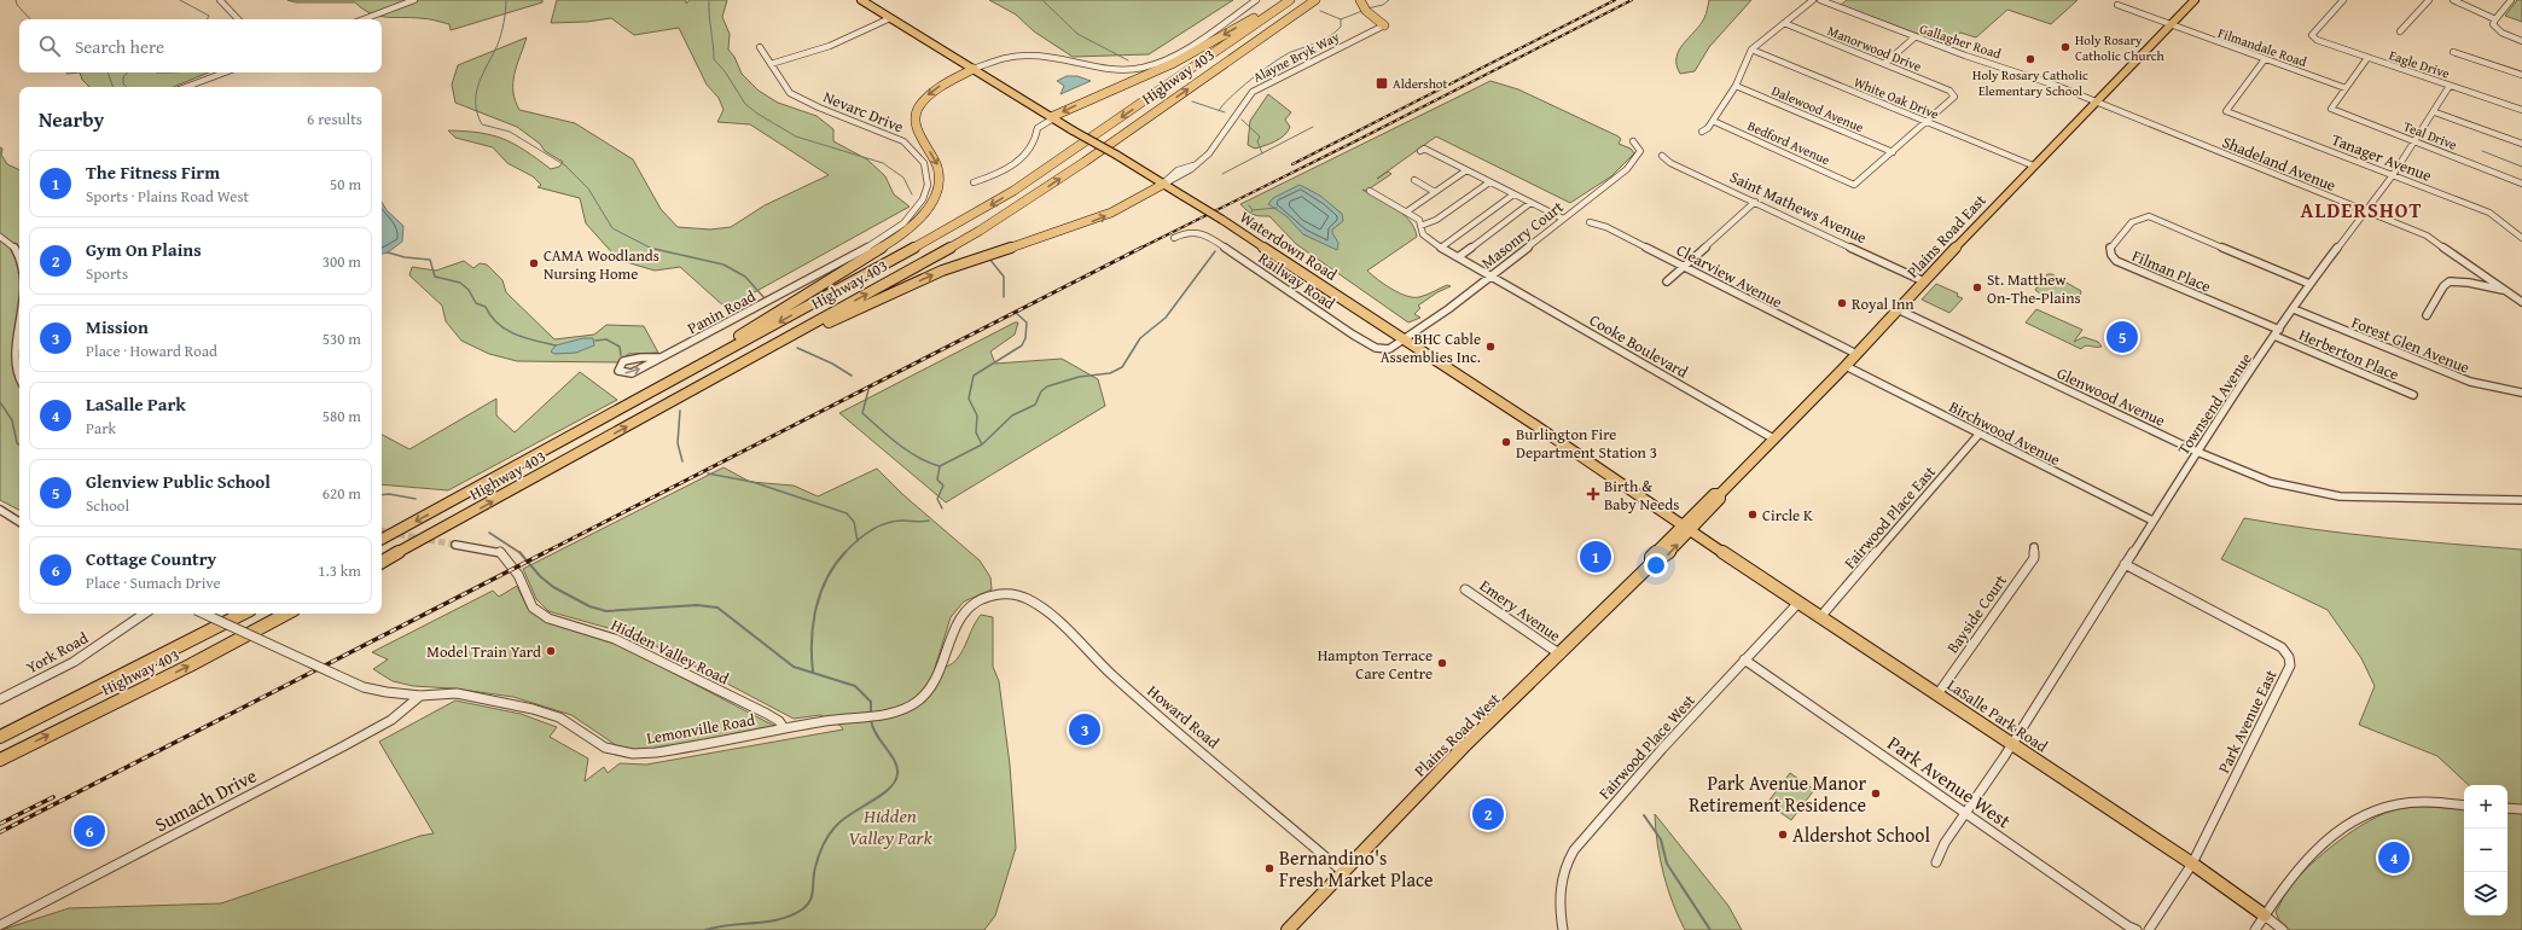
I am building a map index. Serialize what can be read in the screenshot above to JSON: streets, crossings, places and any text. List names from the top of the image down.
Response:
{
  "streets": {
    "highway": ["Highway 403"],
    "main road": [
      "Plains Road East",
      "Waterdown Road",
      "LaSalle Park Road",
      "Plains Road West"
    ],
    "street": [
      "Gallagher Road",
      "Filmandale Road",
      "Manorwood Drive",
      "Alayne Bryk Way",
      "Eagle Drive",
      "White Oak Drive",
      "Dalewood Avenue",
      "Nevarc Drive",
      "Teal Drive",
      "Bedford Avenue",
      "Tanager Avenue",
      "Shadeland Avenue",
      "Saint Mathews Avenue",
      "Masonry Court",
      "Filman Place",
      "Clearview Avenue",
      "Railway Road",
      "Panin Road",
      "Forest Glen Avenue",
      "Cooke Boulevard",
      "Herberton Place",
      "Glenwood Avenue",
      "Townsend Avenue",
      "Birchwood Avenue",
      "Fairwood Place East",
      "Emery Avenue",
      "Bayside Court",
      "Hidden Valley Road",
      "York Road",
      "Howard Road",
      "Park Avenue East",
      "Lemonville Road",
      "Fairwood Place West",
      "Park Avenue West",
      "Sumach Drive"
    ]
  },
  "crossings": [
    ["Gallagher Road", "Shadeland Avenue"],
    ["Gallagher Road", "Plains Road East"],
    ["Filmandale Road", "Teal Drive"],
    ["Filmandale Road", "Tanager Avenue"],
    ["Filmandale Road", "Plains Road East"],
    ["Manorwood Drive", "White Oak Drive"],
    ["Alayne Bryk Way", "Waterdown Road"],
    ["Eagle Drive", "Townsend Avenue"],
    ["White Oak Drive", "Plains Road East"],
    ["Dalewood Avenue", "Bedford Avenue"],
    ["Nevarc Drive", "Panin Road"],
    ["Teal Drive", "Townsend Avenue"],
    ["Tanager Avenue", "Townsend Avenue"],
    ["Shadeland Avenue", "Plains Road East"],
    ["Shadeland Avenue", "Townsend Avenue"],
    ["Saint Mathews Avenue", "Plains Road East"],
    ["Masonry Court", "Waterdown Road"],
    ["Masonry Court", "Railway Road"],
    ["Masonry Court", "Cooke Boulevard"],
    ["Plains Road East", "Waterdown Road"],
    ["Plains Road East", "Clearview Avenue"],
    ["Plains Road East", "Cooke Boulevard"],
    ["Plains Road East", "Glenwood Avenue"],
    ["Plains Road East", "Birchwood Avenue"],
    ["Plains Road East", "LaSalle Park Road"],
    ["Plains Road East", "Plains Road West"],
    ["Waterdown Road", "Railway Road"],
    ["Waterdown Road", "LaSalle Park Road"],
    ["Waterdown Road", "Plains Road West"],
    ["Filman Place", "Herberton Place"],
    ["Filman Place", "Townsend Avenue"],
    ["Forest Glen Avenue", "Townsend Avenue"],
    ["Herberton Place", "Townsend Avenue"],
    ["Glenwood Avenue", "Townsend Avenue"],
    ["Townsend Avenue", "Birchwood Avenue"],
    ["Townsend Avenue", "LaSalle Park Road"],
    ["Townsend Avenue", "Park Avenue East"],
    ["Townsend Avenue", "Park Avenue West"],
    ["Birchwood Avenue", "Fairwood Place East"],
    ["Fairwood Place East", "LaSalle Park Road"],
    ["Emery Avenue", "Plains Road West"],
    ["Bayside Court", "LaSalle Park Road"],
    ["Hidden Valley Road", "Lemonville Road"],
    ["LaSalle Park Road", "Park Avenue East"],
    ["LaSalle Park Road", "Plains Road West"],
    ["LaSalle Park Road", "Fairwood Place West"],
    ["Howard Road", "Lemonville Road"],
    ["Howard Road", "Plains Road West"],
    ["Lemonville Road", "Sumach Drive"],
    ["Fairwood Place West", "Park Avenue West"]
  ],
  "districts": ["ALDERSHOT"],
  "parks": ["Hidden Valley Park"],
  "places": {
    "other": [
      "Holy Rosary Catholic Church",
      "Holy Rosary Catholic Elementary School",
      "CAMA Woodlands Nursing Home",
      "St. Matthew On-The-Plains",
      "Royal Inn",
      "BHC Cable Assemblies Inc.",
      "Burlington Fire Department Station 3",
      "Circle K",
      "Model Train Yard",
      "Hampton Terrace Care Centre",
      "Park Avenue Manor Retirement Residence",
      "Aldershot School",
      "Bernandino's Fresh Market Place"
    ],
    "transit": ["Aldershot"],
    "health": ["Birth & Baby Needs"]
  },
  "page": {
    "search": "Search here",
    "heading": ["Nearby", "6 results"],
    "list": [
      {
        "mark": "1",
        "name": "The Fitness Firm",
        "note": "Sports · Plains Road West",
        "value": "50 m"
      },
      {
        "mark": "2",
        "name": "Gym On Plains",
        "note": "Sports",
        "value": "300 m"
      },
      {
        "mark": "3",
        "name": "Mission",
        "note": "Place · Howard Road",
        "value": "530 m"
      },
      {
        "mark": "4",
        "name": "LaSalle Park",
        "note": "Park",
        "value": "580 m"
      },
      {
        "mark": "5",
        "name": "Glenview Public School",
        "note": "School",
        "value": "620 m"
      },
      {
        "mark": "6",
        "name": "Cottage Country",
        "note": "Place · Sumach Drive",
        "value": "1.3 km"
      }
    ],
    "pins": [
      "5",
      "1",
      "3",
      "2",
      "6",
      "4"
    ],
    "map_buttons": ["+", "−"]
  }
}
